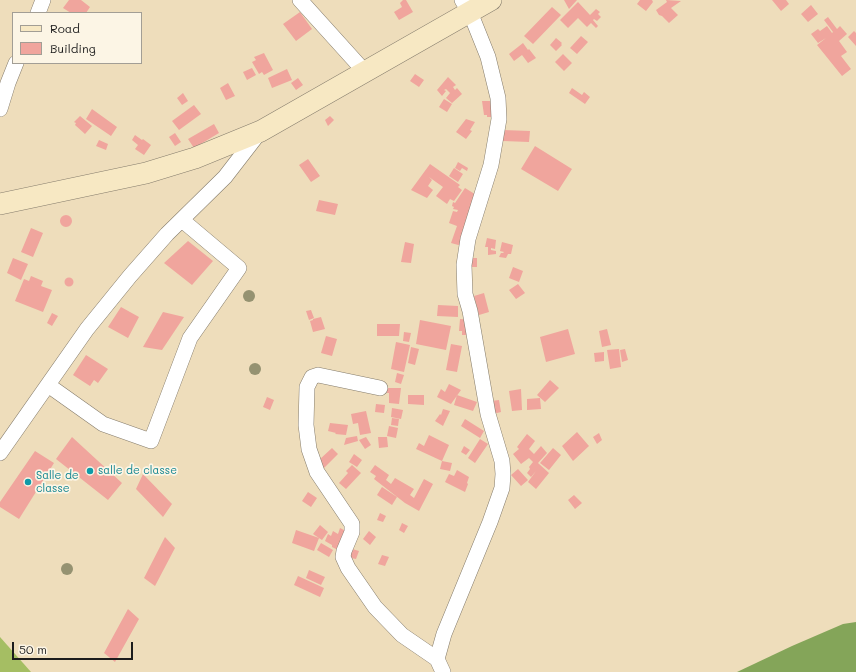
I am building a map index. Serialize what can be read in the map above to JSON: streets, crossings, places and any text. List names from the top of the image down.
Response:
{
  "places": ["salle de classe", "Salle de classe"],
  "legend": ["Road", "Building"],
  "scale_bar": "50 m"
}
